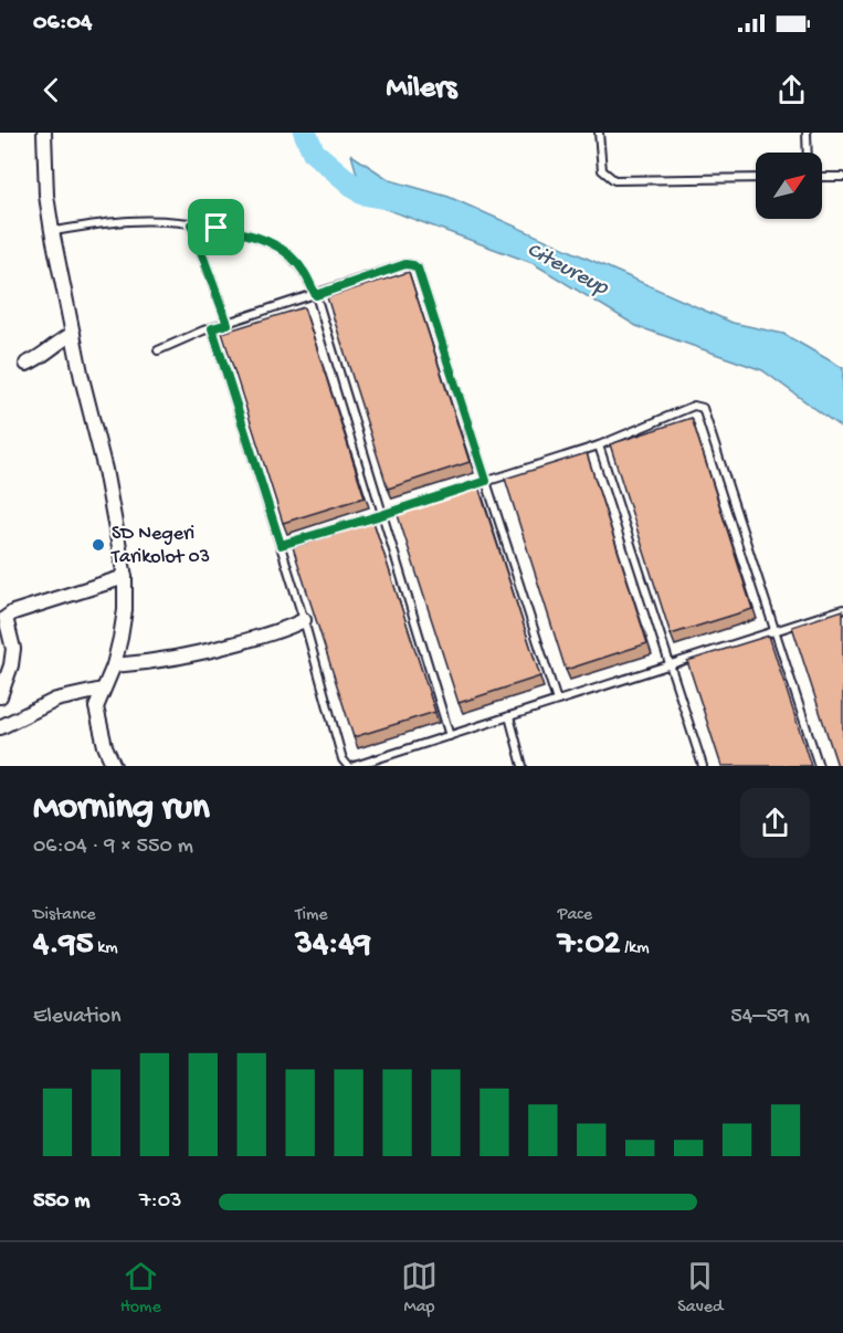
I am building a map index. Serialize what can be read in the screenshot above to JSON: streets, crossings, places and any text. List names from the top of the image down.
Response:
{
  "water": ["Citeureup"],
  "places": ["SD Negeri Tarikolot 03"],
  "north": "top right",
  "page": {
    "status": "06:04",
    "header": "Milers",
    "heading": ["Morning run", "06:04 · 9 × 550 m"],
    "stats": [
      ["Distance", "4.95 km"],
      ["Time", "34:49"],
      ["Pace", "7:02 /km"]
    ],
    "chart": ["Elevation", "54–59 m"],
    "list": [
      {
        "name": "550 m",
        "note": "7:03"
      }
    ],
    "tabs": ["Home", "Map", "Saved"]
  }
}
